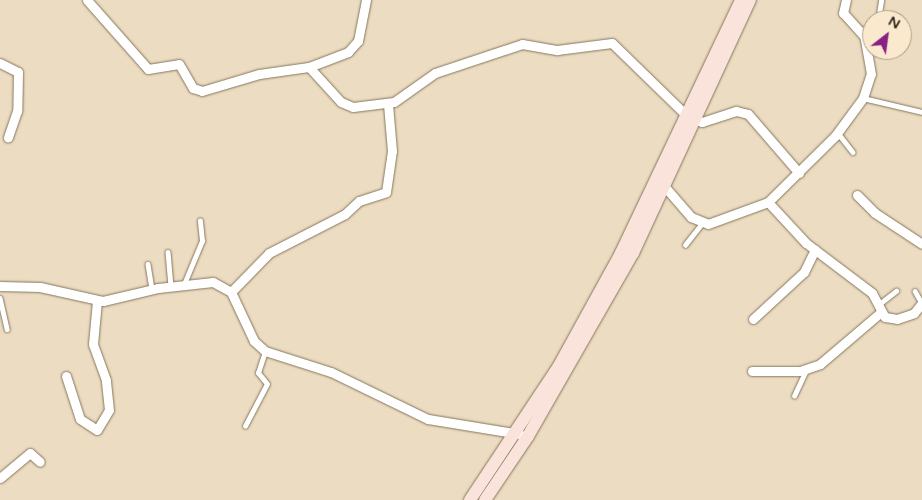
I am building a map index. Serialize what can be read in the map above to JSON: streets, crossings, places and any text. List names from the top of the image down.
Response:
{
  "north": "top right"
}
